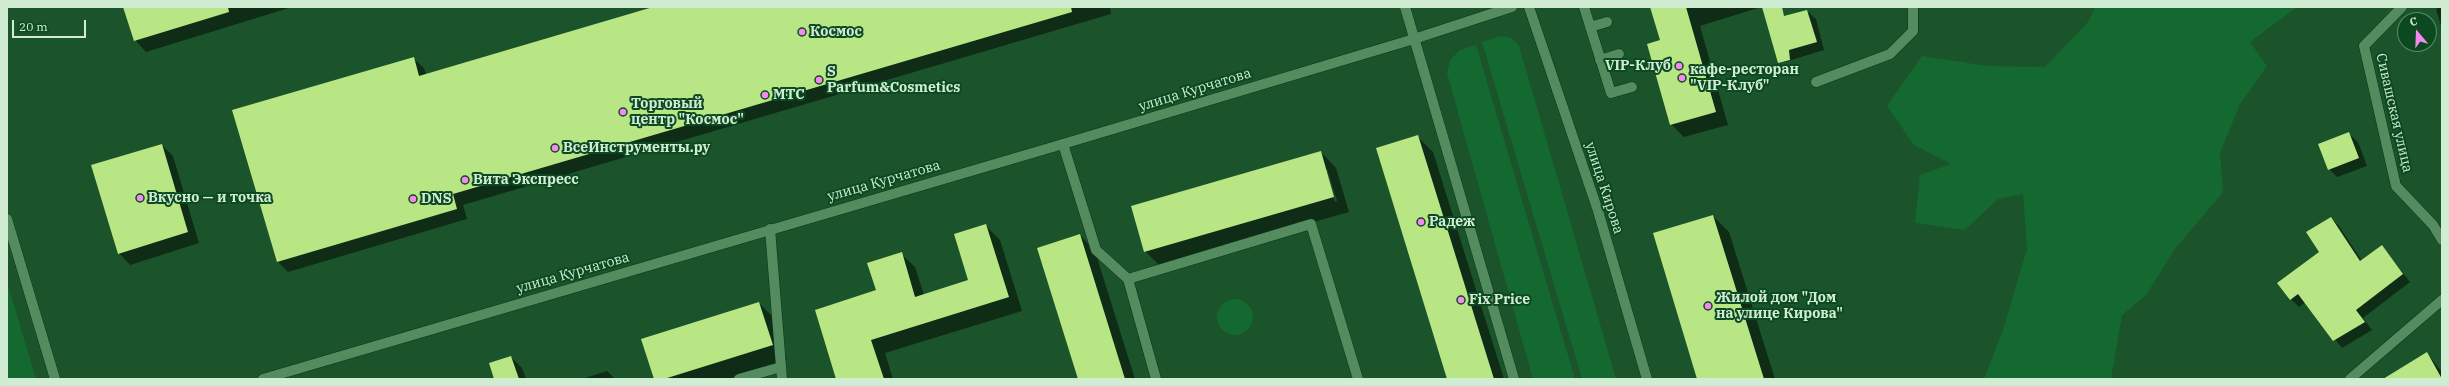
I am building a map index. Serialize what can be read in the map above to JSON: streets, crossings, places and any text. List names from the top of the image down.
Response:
{
  "streets": {
    "street": ["улица Курчатова", "Сивашская улица", "улица Кирова"]
  },
  "places": [
    "Космос",
    "VIP-Клуб",
    "кафе-ресторан \"VIP-Клуб\"",
    "S Parfum&Cosmetics",
    "МТС",
    "Торговый центр \"Космос\"",
    "ВсеИнструменты.ру",
    "Вита Экспресс",
    "Вкусно — и точка",
    "DNS",
    "Радеж",
    "Fix Price",
    "Жилой дом \"Дом на улице Кирова\""
  ],
  "scale_bar": "20 m",
  "north": "top"
}
